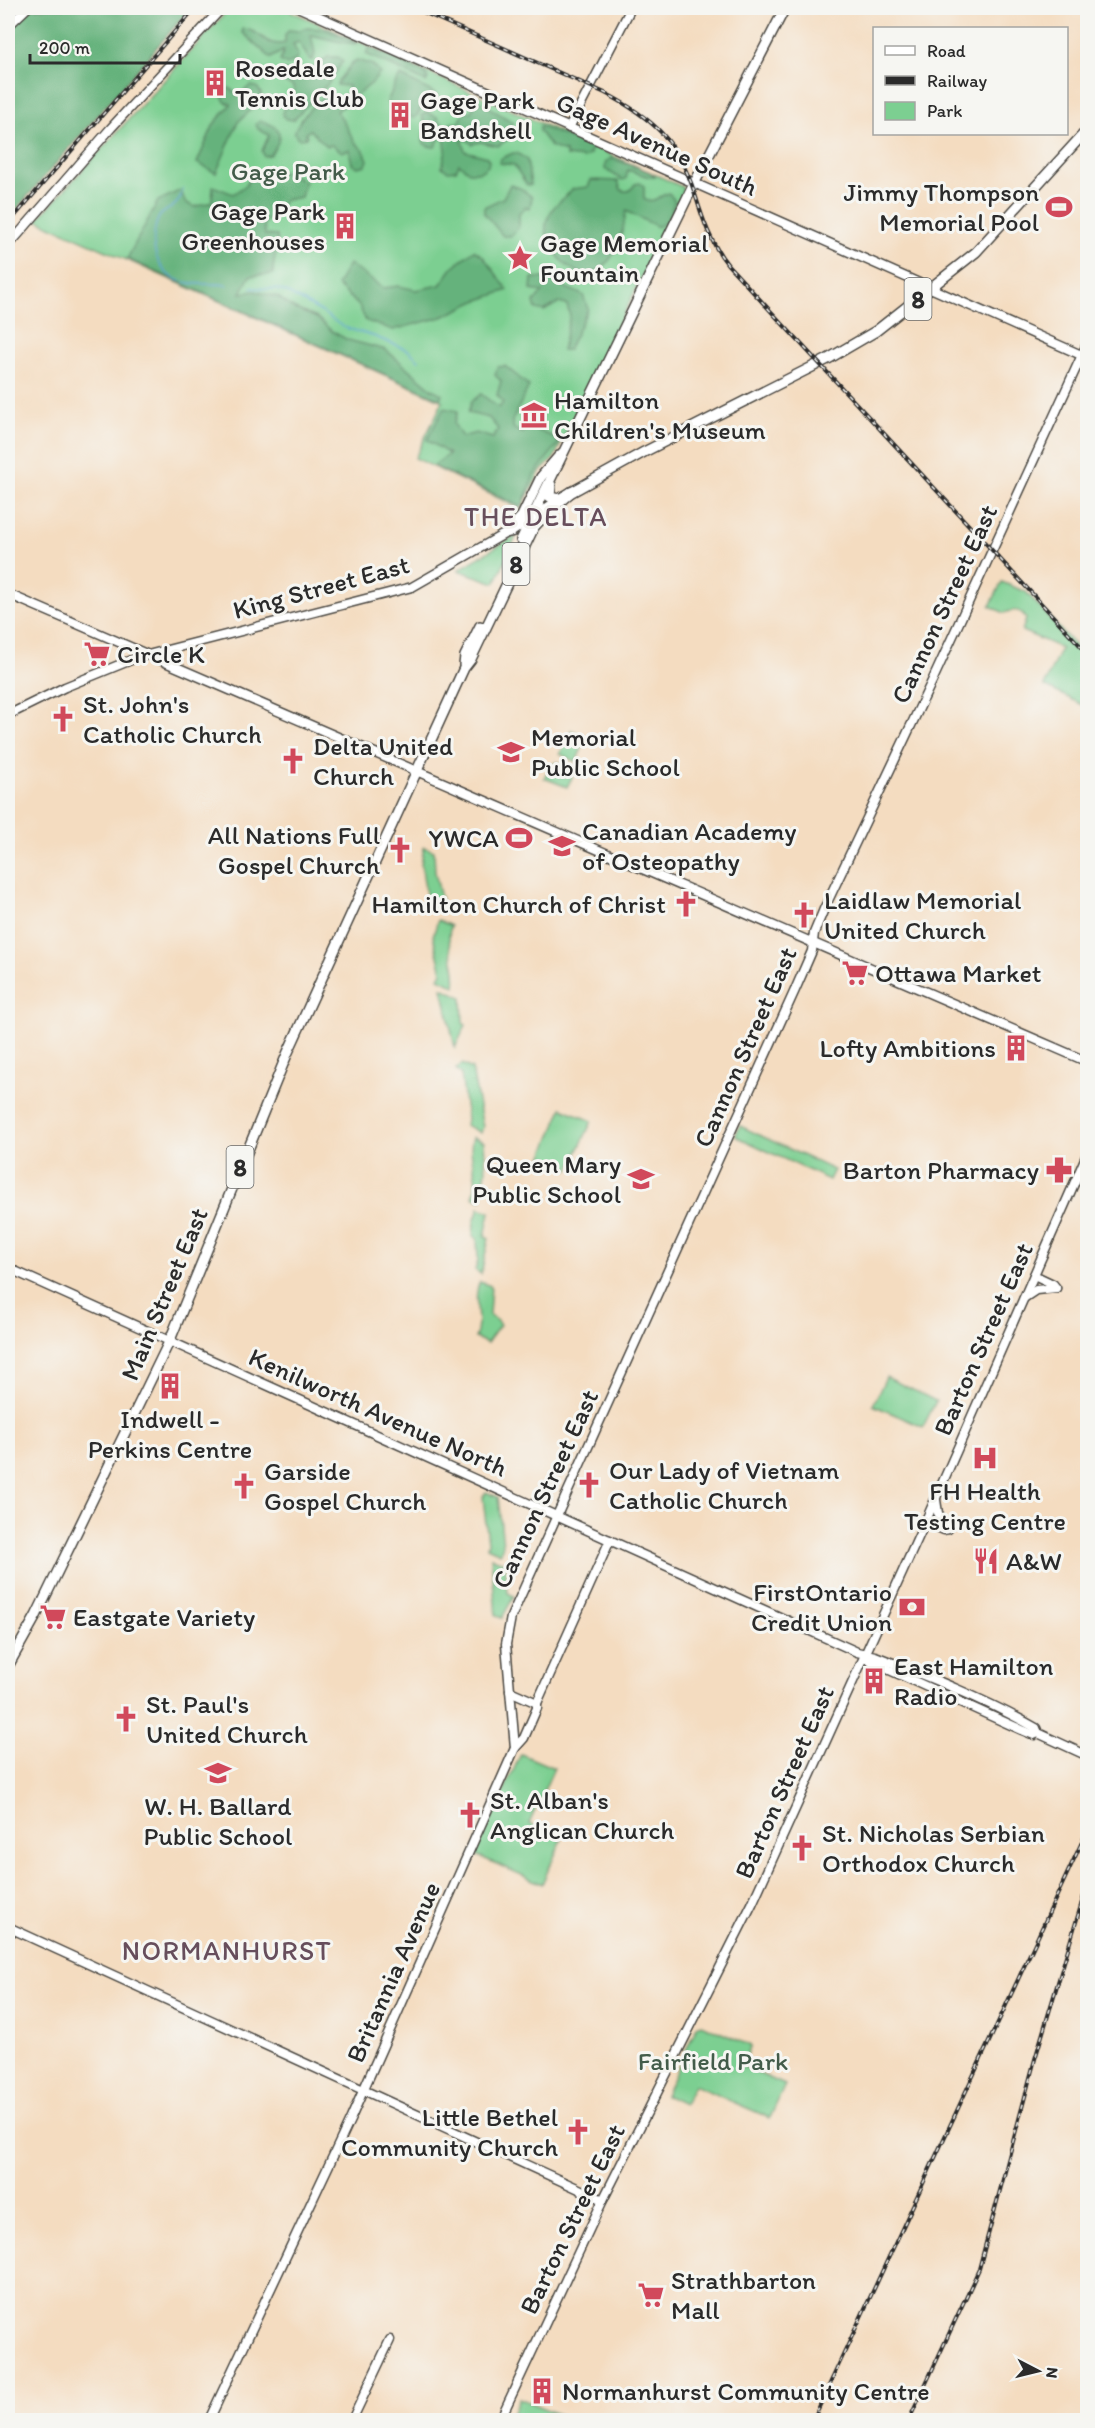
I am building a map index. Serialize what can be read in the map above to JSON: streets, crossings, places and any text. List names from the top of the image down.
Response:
{
  "streets": {
    "main road": [
      "Gage Avenue South",
      "8",
      "King Street East",
      "Cannon Street East",
      "Main Street East",
      "Barton Street East",
      "Kenilworth Avenue North",
      "Britannia Avenue"
    ]
  },
  "crossings": [
    ["Gage Avenue South", "King Street East"],
    ["Gage Avenue South", "Cannon Street East"],
    ["Gage Avenue South", "Main Street East"],
    ["King Street East", "Main Street East"],
    ["Cannon Street East", "Kenilworth Avenue North"],
    ["Cannon Street East", "Britannia Avenue"],
    ["Main Street East", "Kenilworth Avenue North"],
    ["Barton Street East", "Kenilworth Avenue North"],
    ["Kenilworth Avenue North", "Britannia Avenue"]
  ],
  "districts": ["THE DELTA", "NORMANHURST"],
  "parks": ["Gage Park", "Fairfield Park"],
  "places": {
    "building": [
      "Rosedale Tennis Club",
      "Gage Park Bandshell",
      "Gage Park Greenhouses",
      "Lofty Ambitions",
      "Indwell - Perkins Centre",
      "East Hamilton Radio",
      "Normanhurst Community Centre"
    ],
    "sports": ["Jimmy Thompson Memorial Pool", "YWCA"],
    "place": ["Gage Memorial Fountain"],
    "museum": ["Hamilton Children's Museum"],
    "supermarket": [
      "Circle K",
      "Ottawa Market",
      "Eastgate Variety",
      "Strathbarton Mall"
    ],
    "church": [
      "St. John's Catholic Church",
      "Delta United Church",
      "All Nations Full Gospel Church",
      "Hamilton Church of Christ",
      "Laidlaw Memorial United Church",
      "Our Lady of Vietnam Catholic Church",
      "Garside Gospel Church",
      "St. Paul's United Church",
      "St. Alban's Anglican Church",
      "St. Nicholas Serbian Orthodox Church",
      "Little Bethel Community Church"
    ],
    "school or university": [
      "Memorial Public School",
      "Canadian Academy of Osteopathy",
      "Queen Mary Public School",
      "W. H. Ballard Public School"
    ],
    "pharmacy": ["Barton Pharmacy"],
    "hospital": ["FH Health Testing Centre"],
    "restaurant": ["A&W"],
    "bank": ["FirstOntario Credit Union"]
  },
  "legend": ["Road", "Railway", "Park"],
  "scale_bar": "200 m",
  "north": "right"
}
